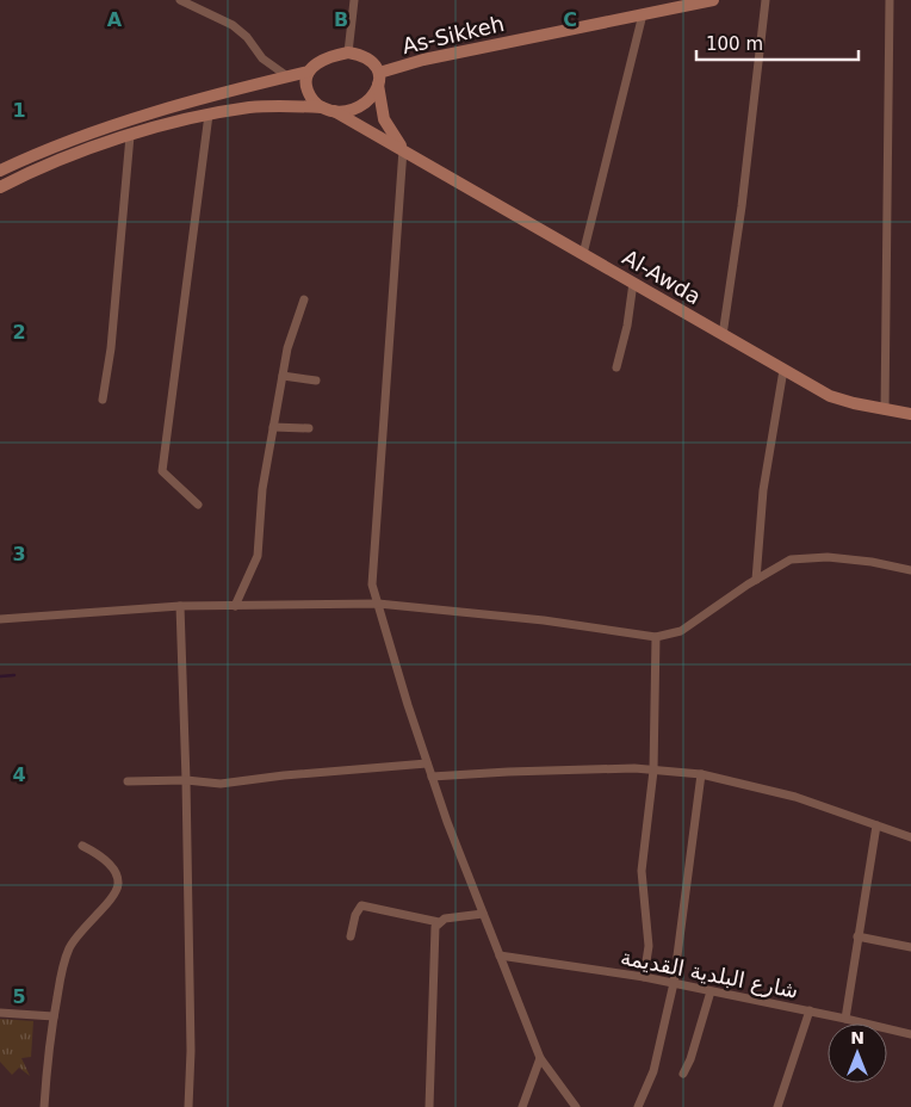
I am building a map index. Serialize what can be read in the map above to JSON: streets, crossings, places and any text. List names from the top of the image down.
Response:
{
  "streets": {
    "street": ["As-Sikkeh", "Al-Awda", "شارع البلدية القديمة"]
  },
  "crossings": [
    ["As-Sikkeh", "Al-Awda"]
  ],
  "scale_bar": "100 m",
  "north": "top",
  "grid": {
    "columns": ["A", "B", "C"],
    "rows": [
      "1",
      "2",
      "3",
      "4",
      "5"
    ]
  }
}
